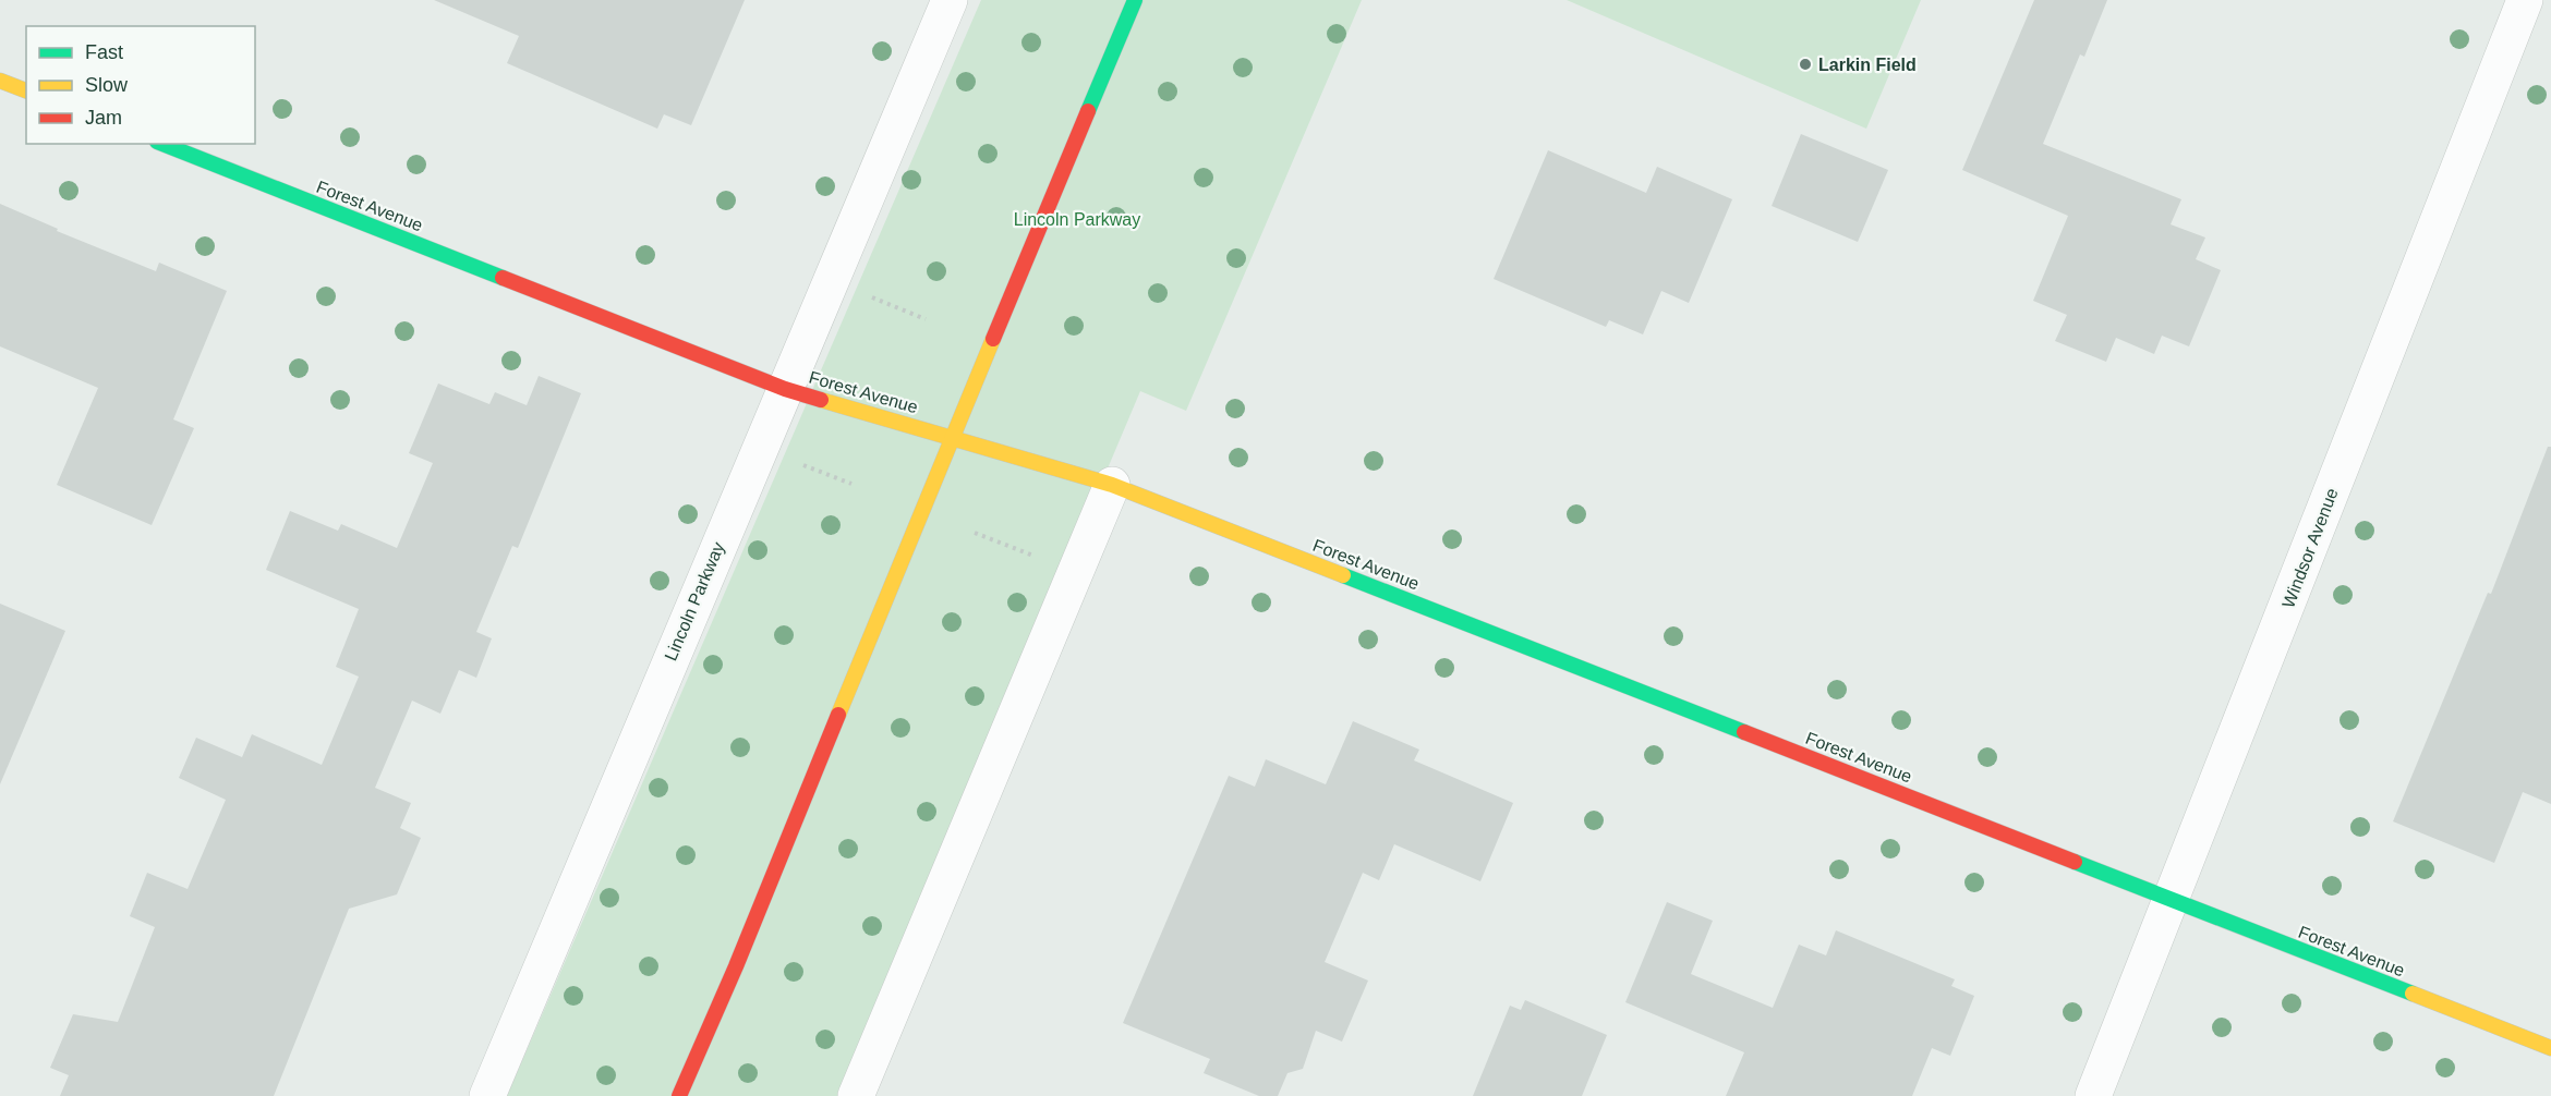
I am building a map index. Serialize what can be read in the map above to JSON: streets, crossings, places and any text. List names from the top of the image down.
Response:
{
  "streets": {
    "street": ["Forest Avenue", "Windsor Avenue", "Lincoln Parkway"]
  },
  "crossings": [
    ["Forest Avenue", "Windsor Avenue"],
    ["Forest Avenue", "Lincoln Parkway"]
  ],
  "parks": ["Lincoln Parkway"],
  "places": ["Larkin Field"],
  "legend": ["Fast", "Slow", "Jam"]
}
